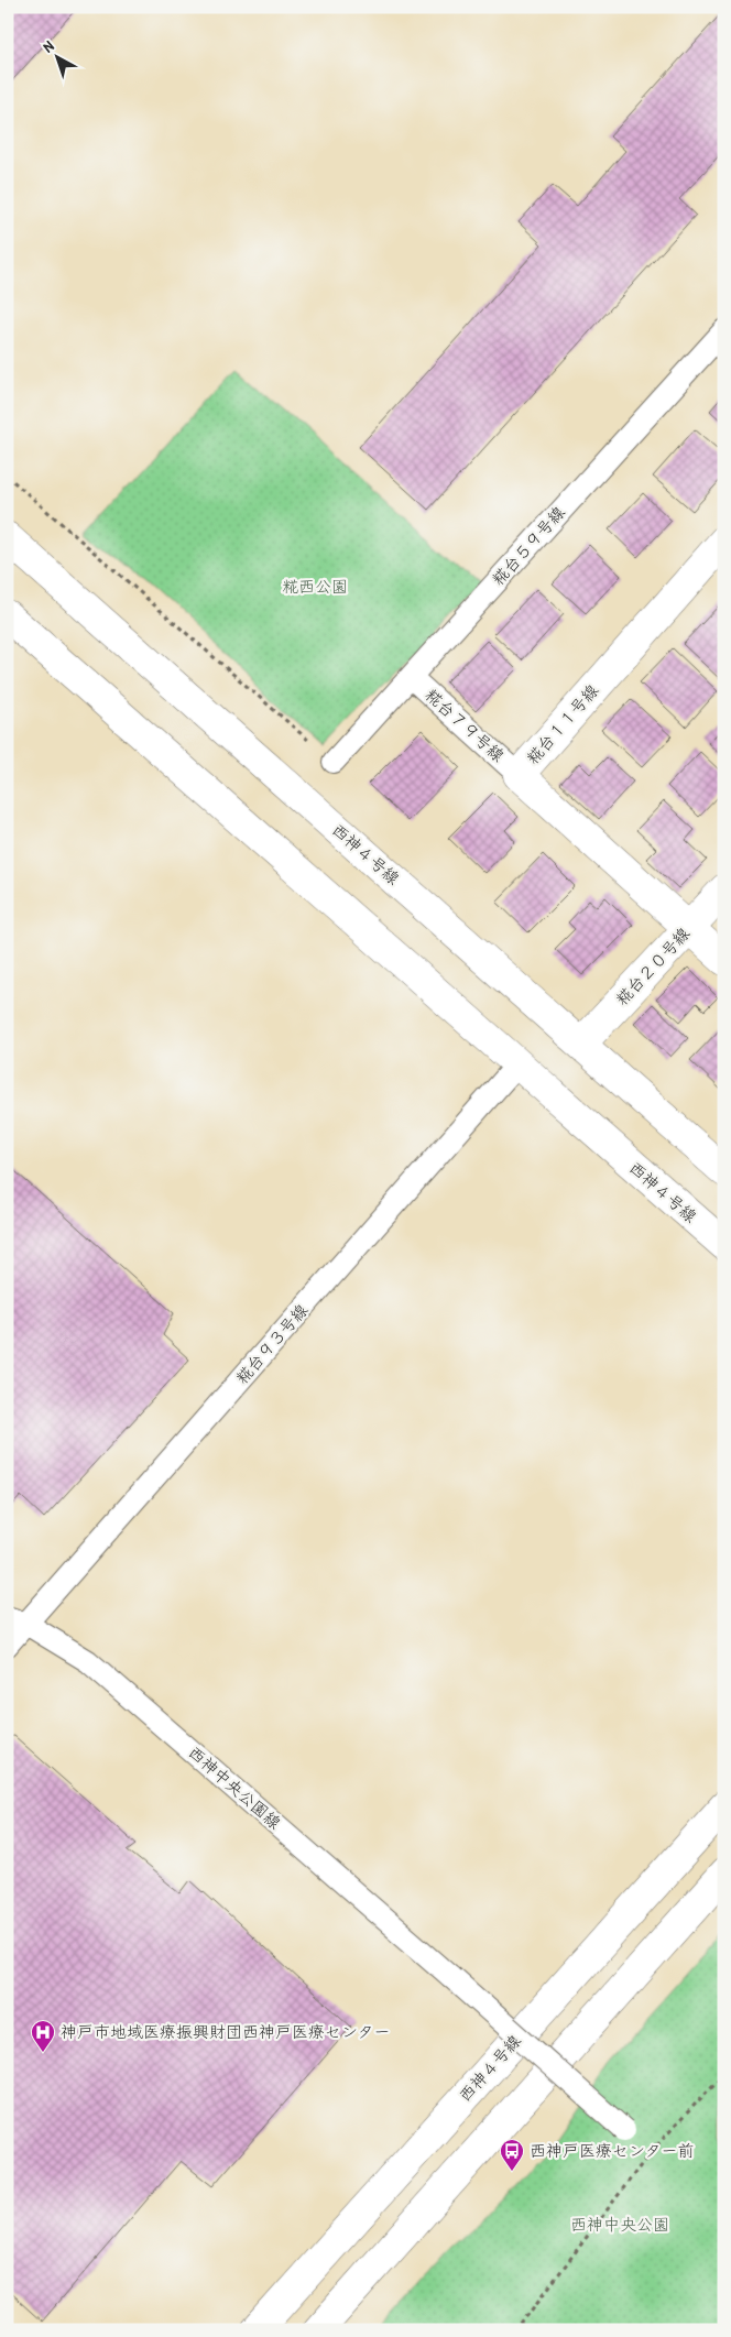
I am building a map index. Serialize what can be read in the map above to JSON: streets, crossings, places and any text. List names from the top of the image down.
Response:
{
  "streets": {
    "street": [
      "糀台５９号線",
      "糀台１１号線",
      "糀台７９号線",
      "西神４号線",
      "糀台２０号線",
      "糀台９３号線",
      "西神中央公園線"
    ]
  },
  "crossings": [
    ["糀台５９号線", "糀台７９号線"],
    ["糀台１１号線", "糀台７９号線"],
    ["糀台１１号線", "糀台２０号線"],
    ["西神４号線", "糀台２０号線"],
    ["西神４号線", "糀台９３号線"],
    ["糀台９３号線", "西神中央公園線"]
  ],
  "parks": ["糀西公園", "西神中央公園"],
  "places": {
    "hospital": ["神戸市地域医療振興財団西神戸医療センター"],
    "bus stop": ["西神戸医療センター前"]
  },
  "north": "top left"
}
